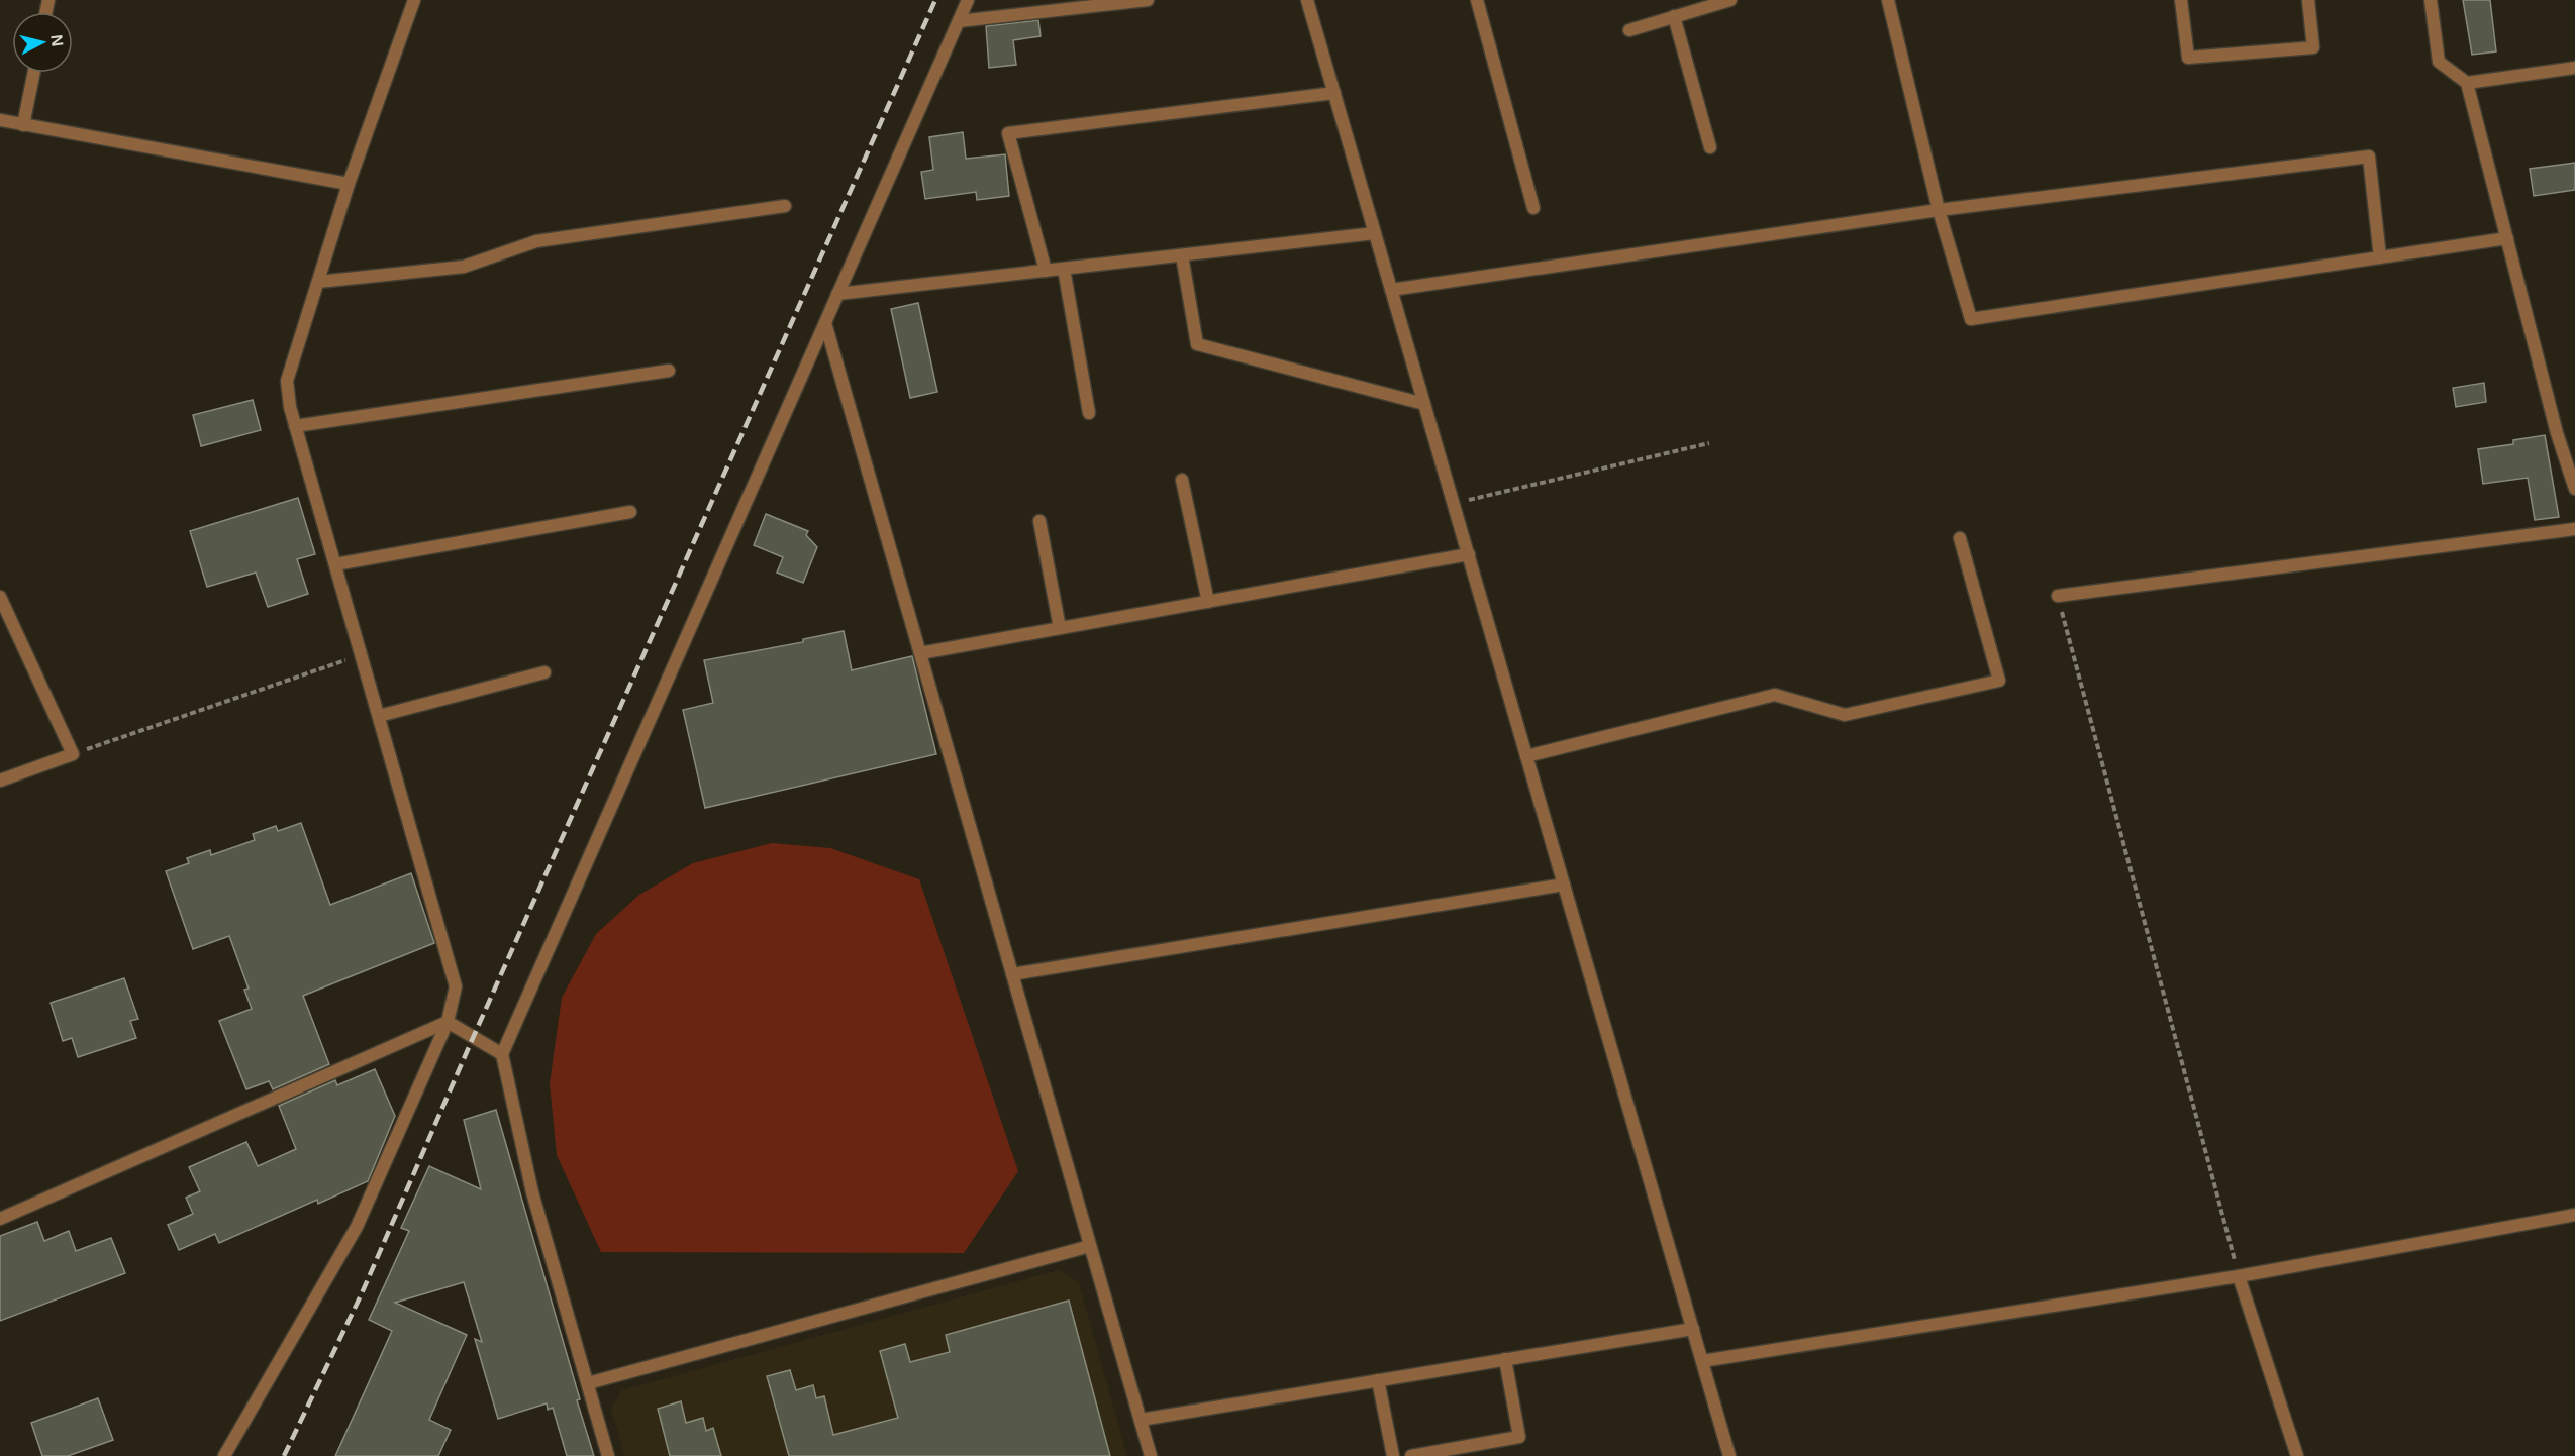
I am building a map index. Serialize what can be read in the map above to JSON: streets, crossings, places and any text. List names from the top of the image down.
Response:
{
  "north": "right"
}
